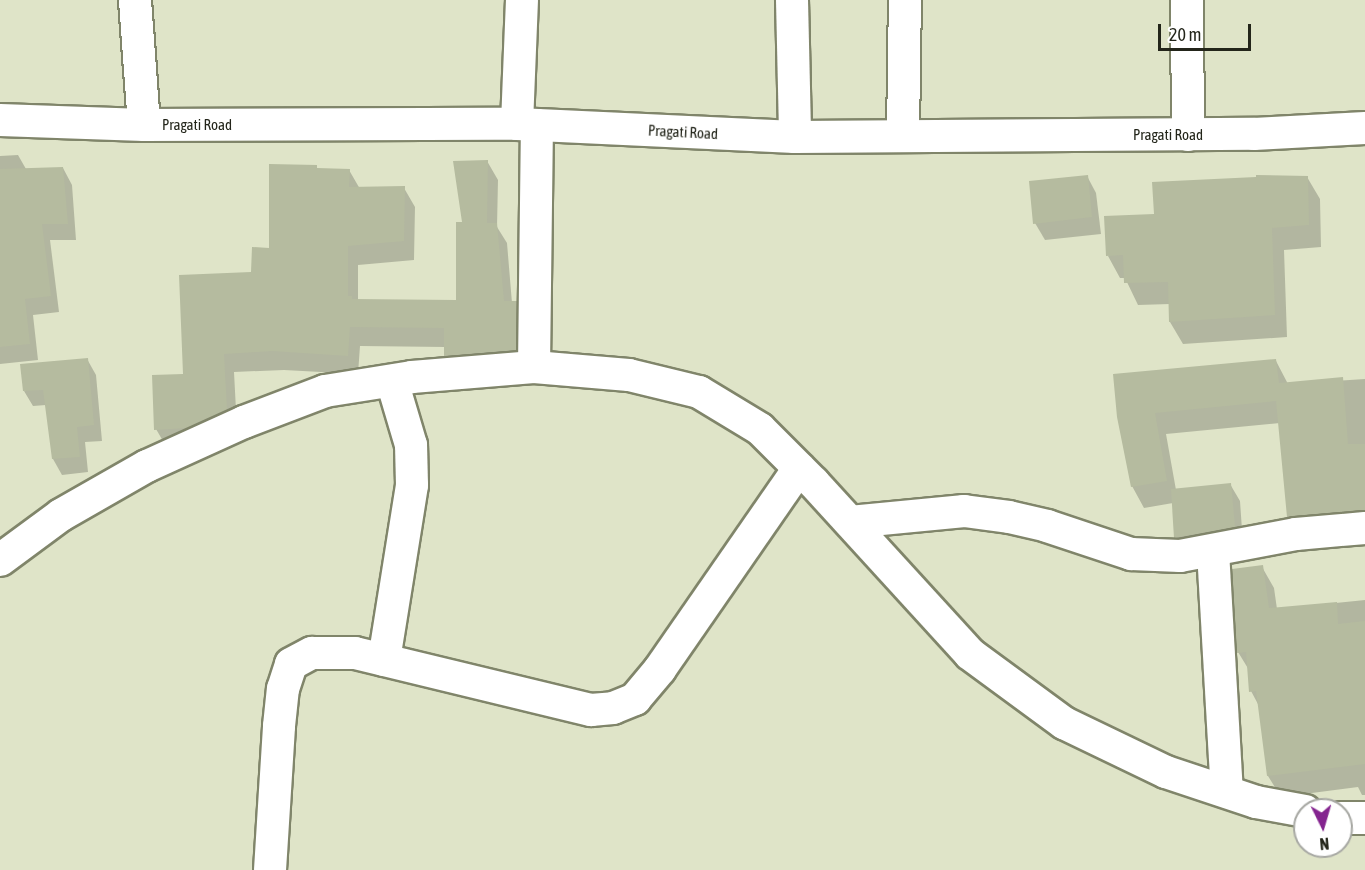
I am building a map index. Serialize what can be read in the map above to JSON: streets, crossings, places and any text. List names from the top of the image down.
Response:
{
  "streets": {
    "street": ["Pragati Road"]
  },
  "scale_bar": "20 m",
  "north": "bottom"
}
